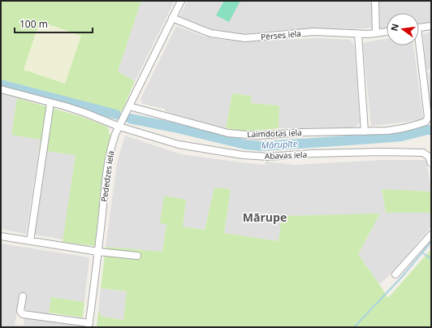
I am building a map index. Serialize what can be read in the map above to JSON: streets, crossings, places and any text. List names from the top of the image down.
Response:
{
  "streets": {
    "street": [
      "Pērses iela",
      "Laimdotas iela",
      "Abavas iela",
      "Pededzes iela"
    ]
  },
  "crossings": [
    ["Pērses iela", "Pededzes iela"],
    ["Laimdotas iela", "Pededzes iela"],
    ["Abavas iela", "Pededzes iela"]
  ],
  "districts": ["Mārupe"],
  "water": ["Mārupīte"],
  "scale_bar": "100 m",
  "north": "left"
}
